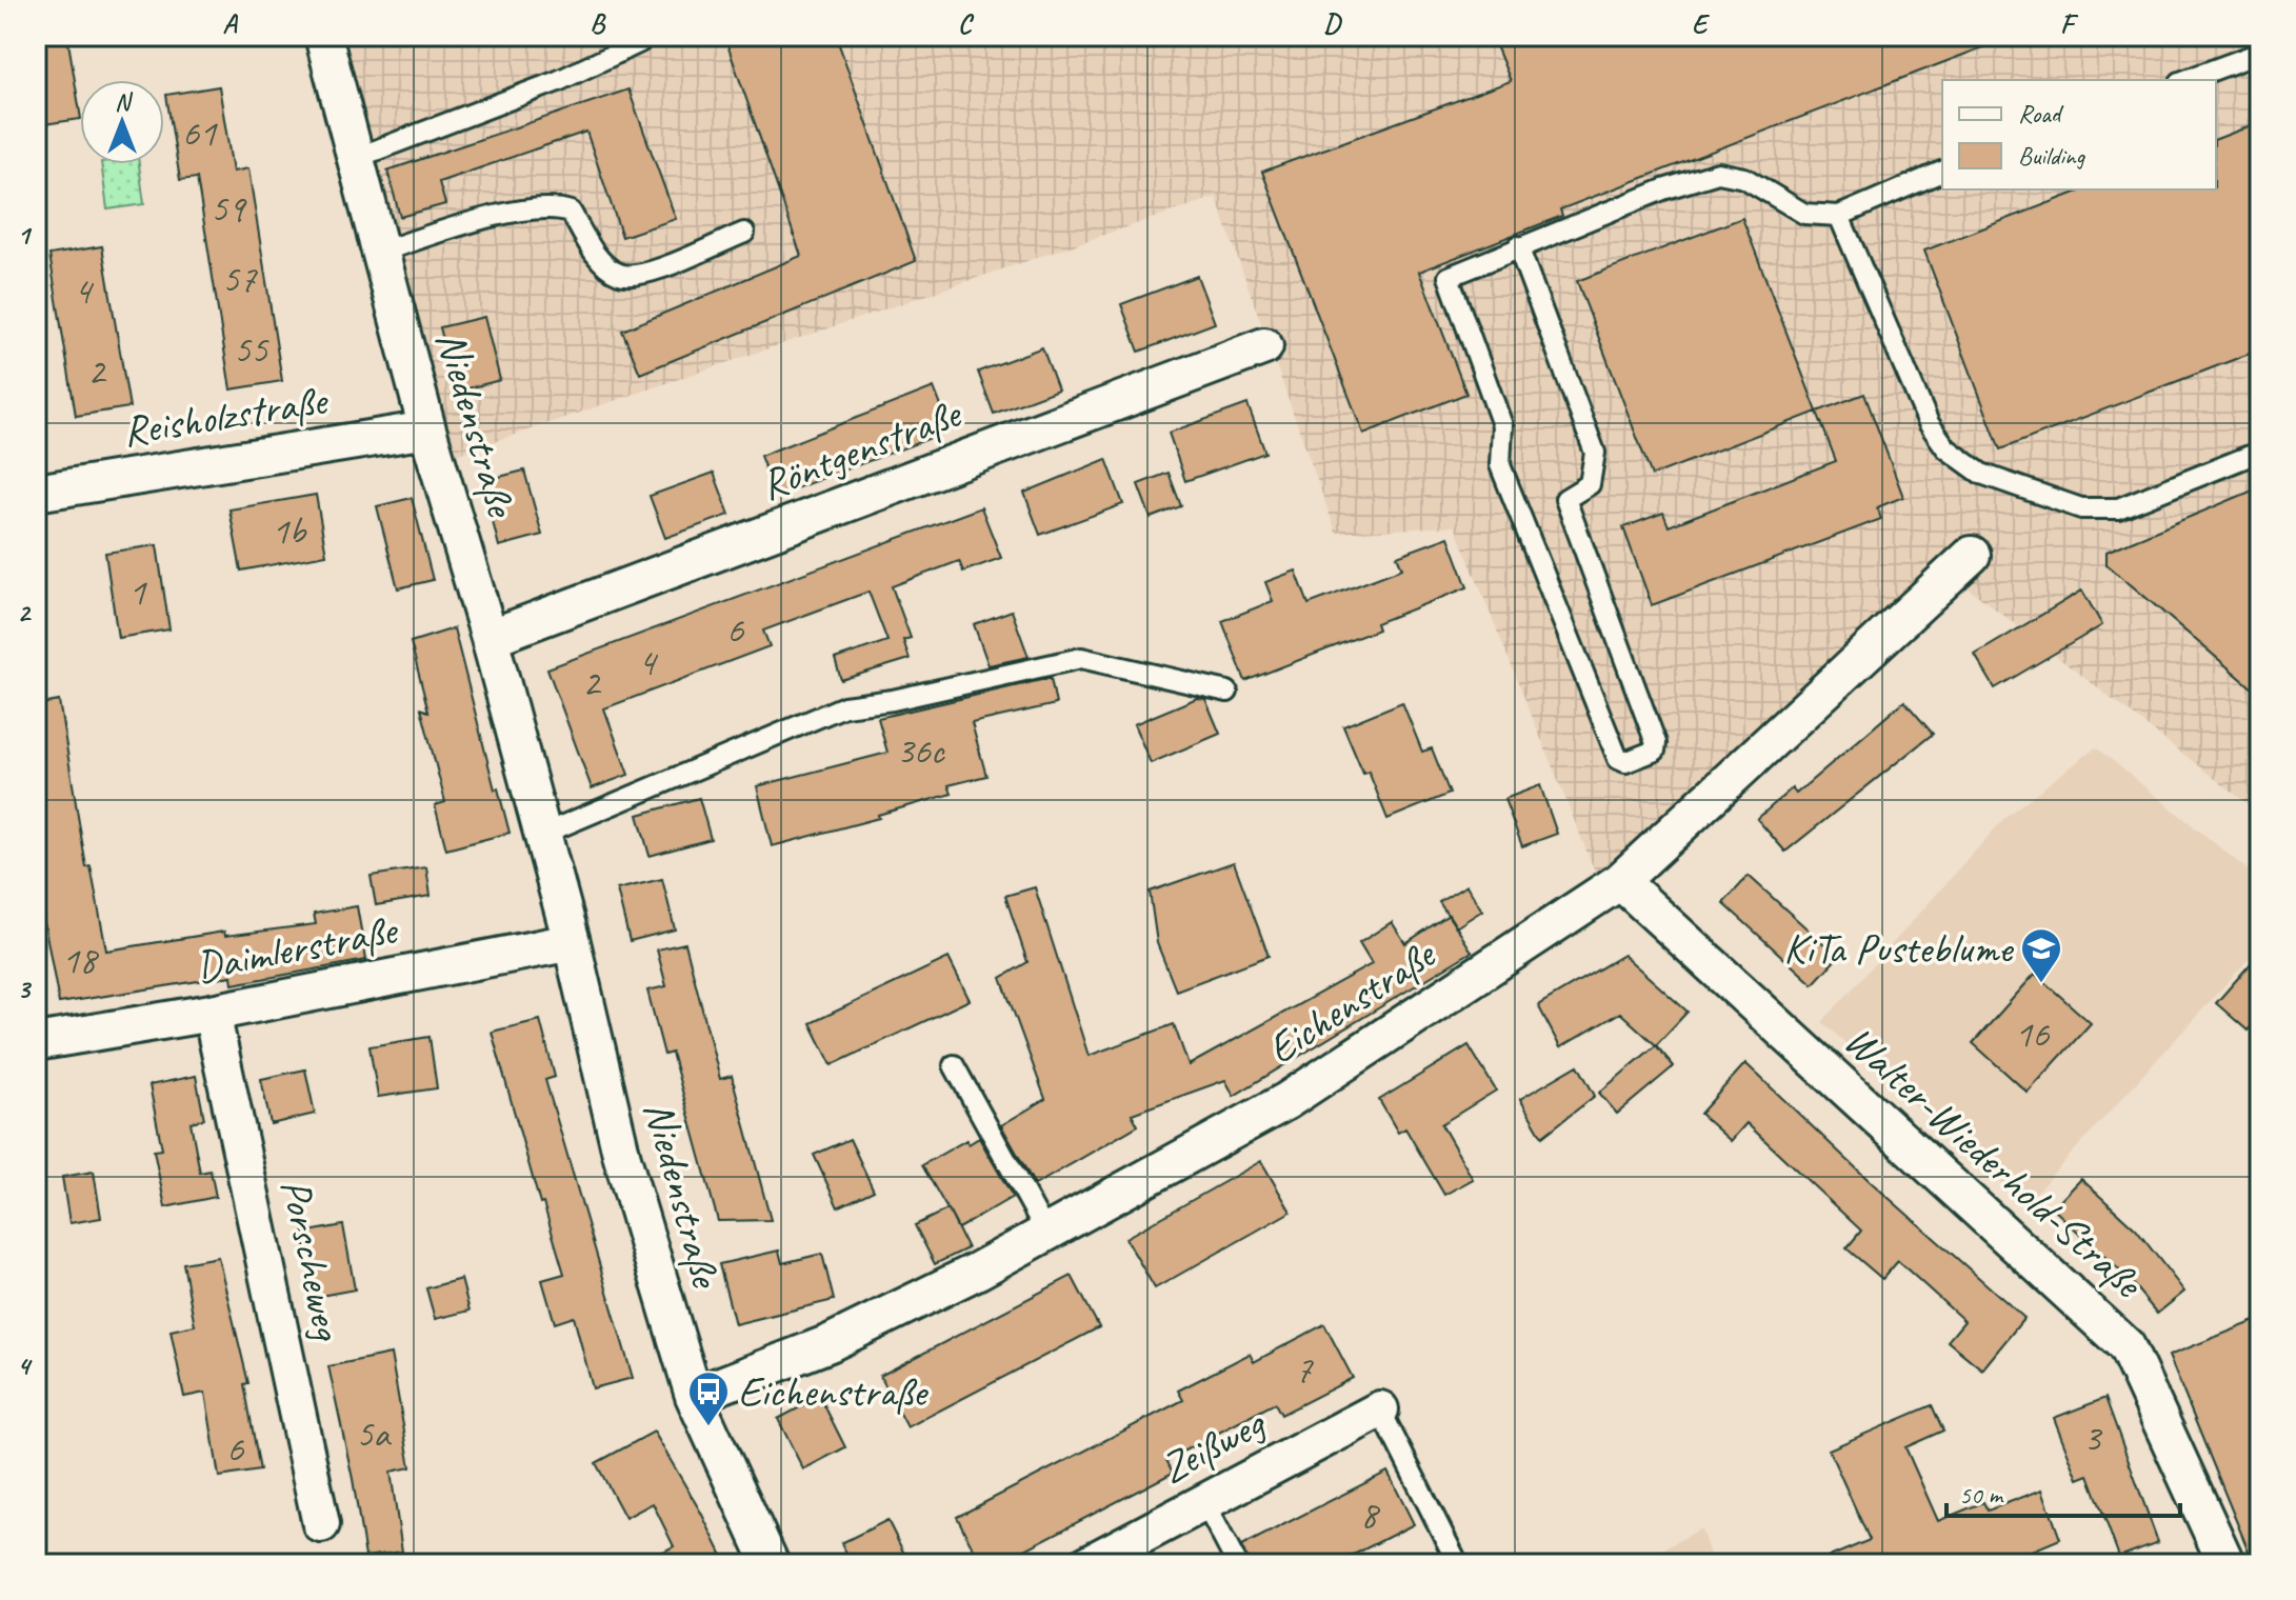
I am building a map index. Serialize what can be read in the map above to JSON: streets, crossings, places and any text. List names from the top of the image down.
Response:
{
  "streets": {
    "street": [
      "Reisholzstraße",
      "Niedenstraße",
      "Röntgenstraße",
      "Daimlerstraße",
      "Eichenstraße",
      "Walter-Wiederhold-Straße",
      "Porscheweg",
      "Zeißweg"
    ]
  },
  "crossings": [
    ["Reisholzstraße", "Niedenstraße"],
    ["Niedenstraße", "Röntgenstraße"],
    ["Niedenstraße", "Daimlerstraße"],
    ["Niedenstraße", "Eichenstraße"],
    ["Daimlerstraße", "Porscheweg"],
    ["Eichenstraße", "Walter-Wiederhold-Straße"]
  ],
  "places": {
    "school or university": ["KiTa Pusteblume"],
    "bus stop": ["Eichenstraße"]
  },
  "house_numbers": [
    "61",
    "59",
    "57",
    "4",
    "55",
    "2",
    "1b",
    "1",
    "6",
    "4",
    "2",
    "36c",
    "18",
    "16",
    "7",
    "5a",
    "3",
    "6",
    "8"
  ],
  "legend": ["Road", "Building"],
  "scale_bar": "50 m",
  "north": "top",
  "grid": {
    "columns": [
      "A",
      "B",
      "C",
      "D",
      "E",
      "F"
    ],
    "rows": [
      "1",
      "2",
      "3",
      "4"
    ]
  }
}
